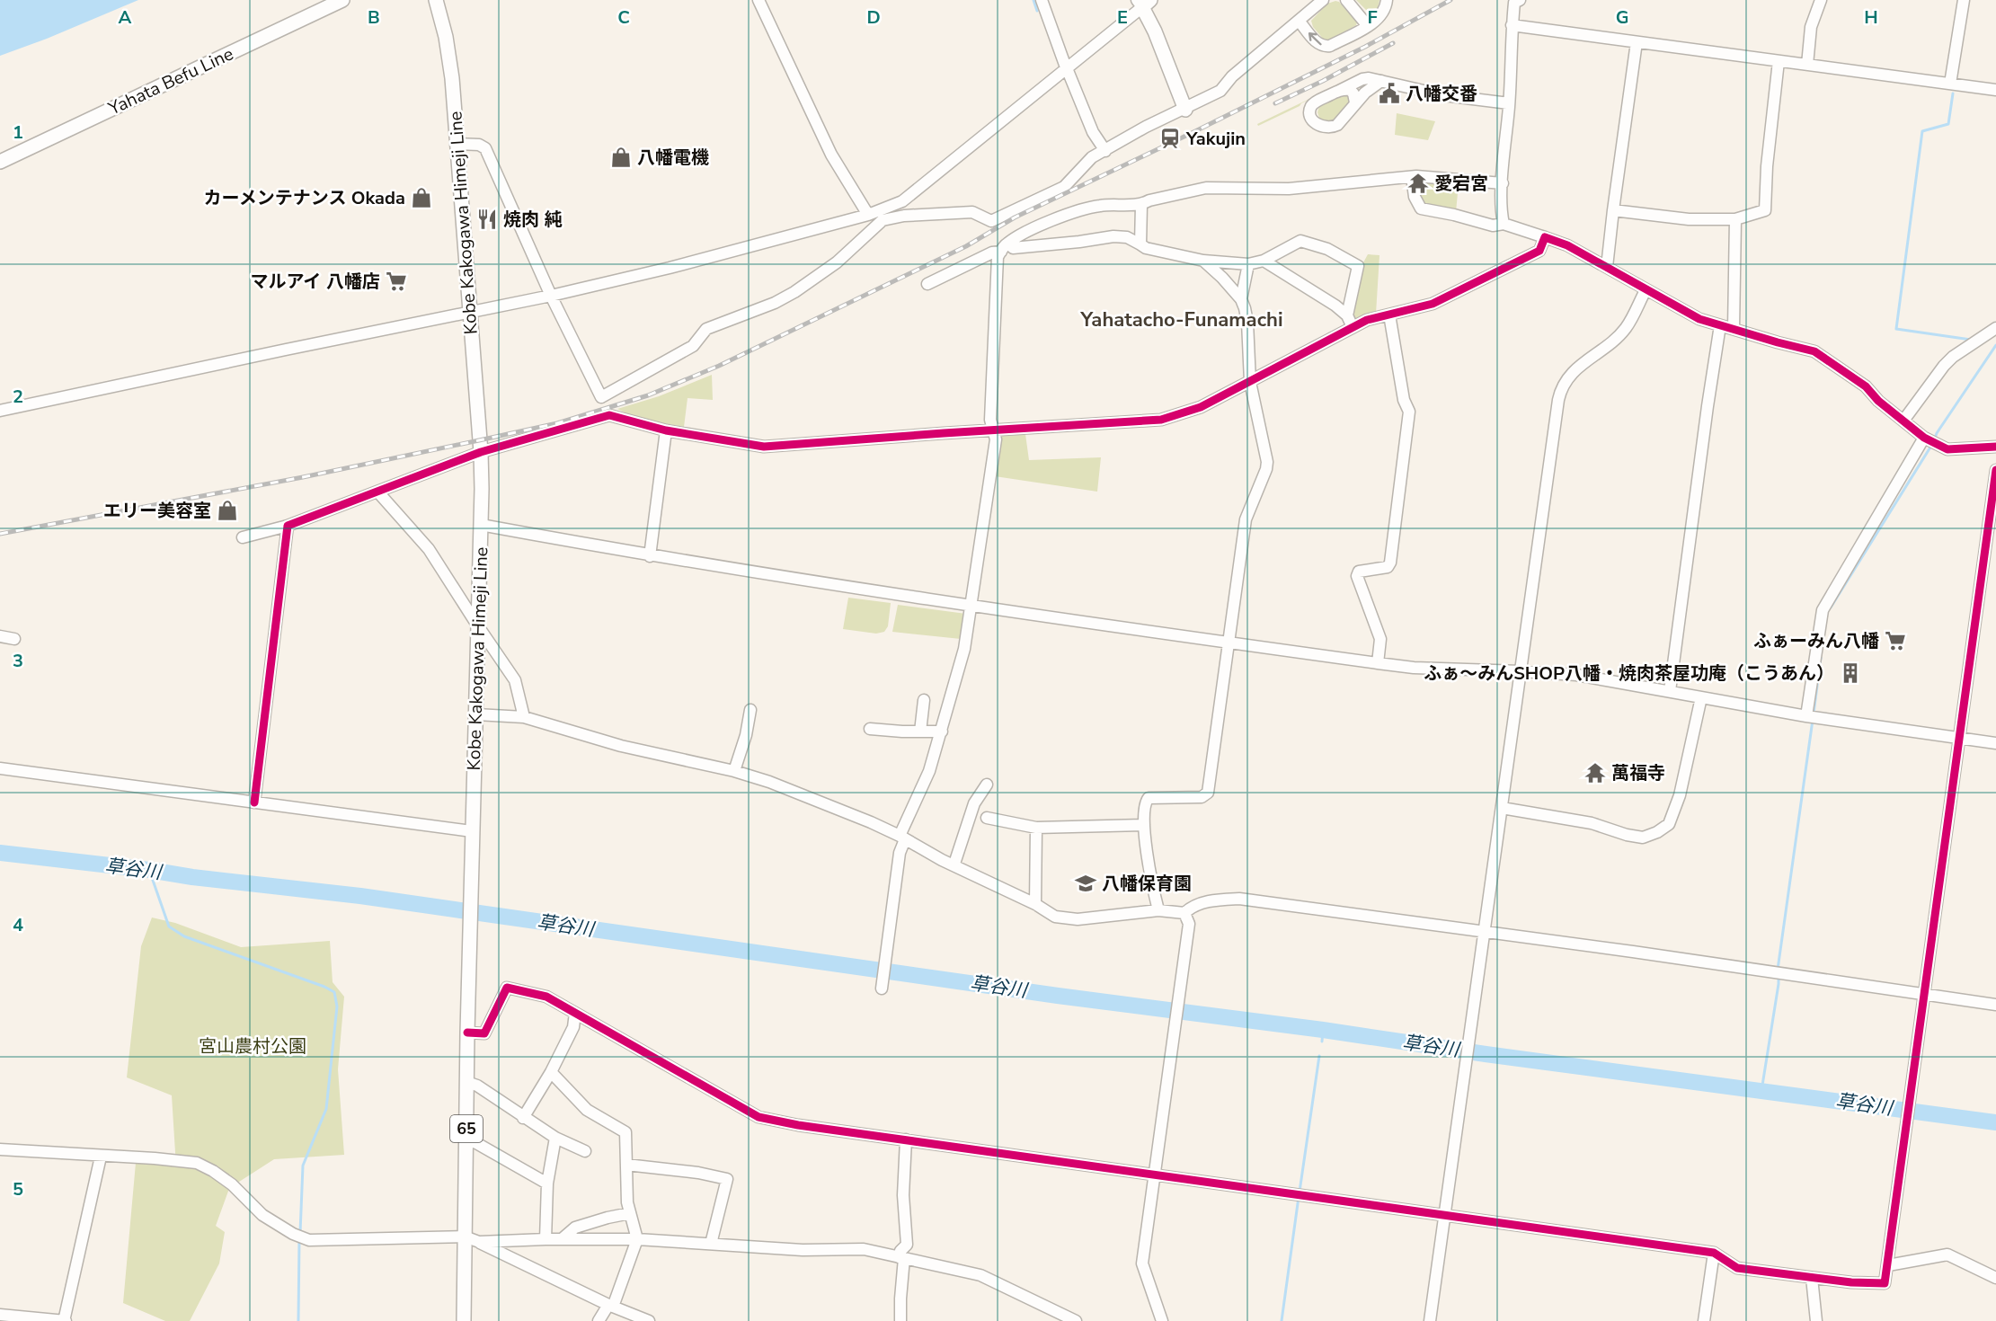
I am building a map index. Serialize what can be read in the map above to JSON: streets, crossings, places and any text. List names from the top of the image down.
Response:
{
  "streets": {
    "main road": ["Yahata Befu Line", "Kobe Kakogawa Himeji Line", "65"]
  },
  "districts": ["Yahatacho-Funamachi"],
  "water": ["草谷川"],
  "parks": ["宮山農村公園"],
  "places": {
    "public building": ["八幡交番"],
    "station": ["Yakujin"],
    "shop": ["八幡電機", "カーメンテナンス Okada", "エリー美容室"],
    "temple": ["愛宕宮", "萬福寺"],
    "restaurant": ["焼肉 純"],
    "supermarket": ["マルアイ 八幡店", "ふぁーみん八幡"],
    "building": ["ふぁ～みんSHOP八幡・焼肉茶屋功庵（こうあん）"],
    "school or university": ["八幡保育園"]
  },
  "grid": {
    "columns": [
      "A",
      "B",
      "C",
      "D",
      "E",
      "F",
      "G",
      "H"
    ],
    "rows": [
      "1",
      "2",
      "3",
      "4",
      "5"
    ]
  }
}
